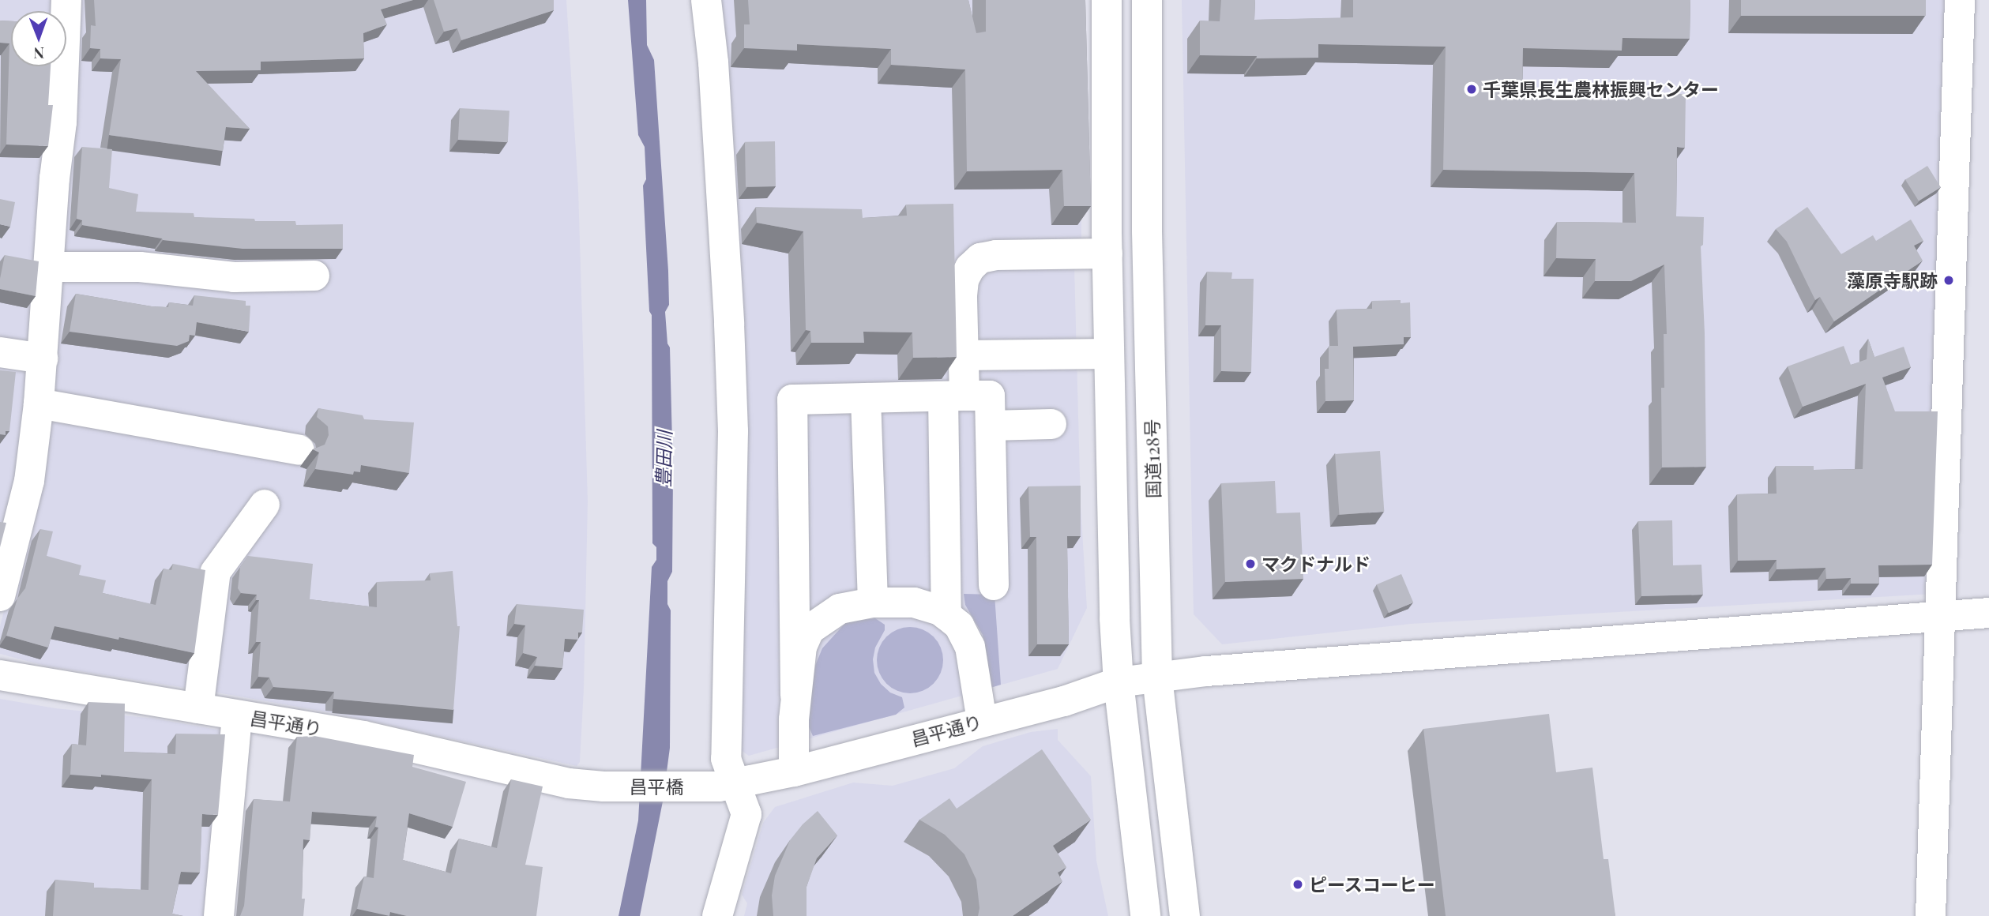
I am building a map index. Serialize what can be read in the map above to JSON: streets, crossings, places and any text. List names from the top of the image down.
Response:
{
  "streets": {
    "main road": ["国道128号", "昌平通り", "昌平橋"]
  },
  "crossings": [
    ["国道128号", "昌平通り"],
    ["昌平通り", "昌平橋"]
  ],
  "water": ["豊田川"],
  "places": [
    "千葉県長生農林振興センター",
    "藻原寺駅跡",
    "マクドナルド",
    "ピースコーヒー"
  ],
  "north": "bottom"
}
